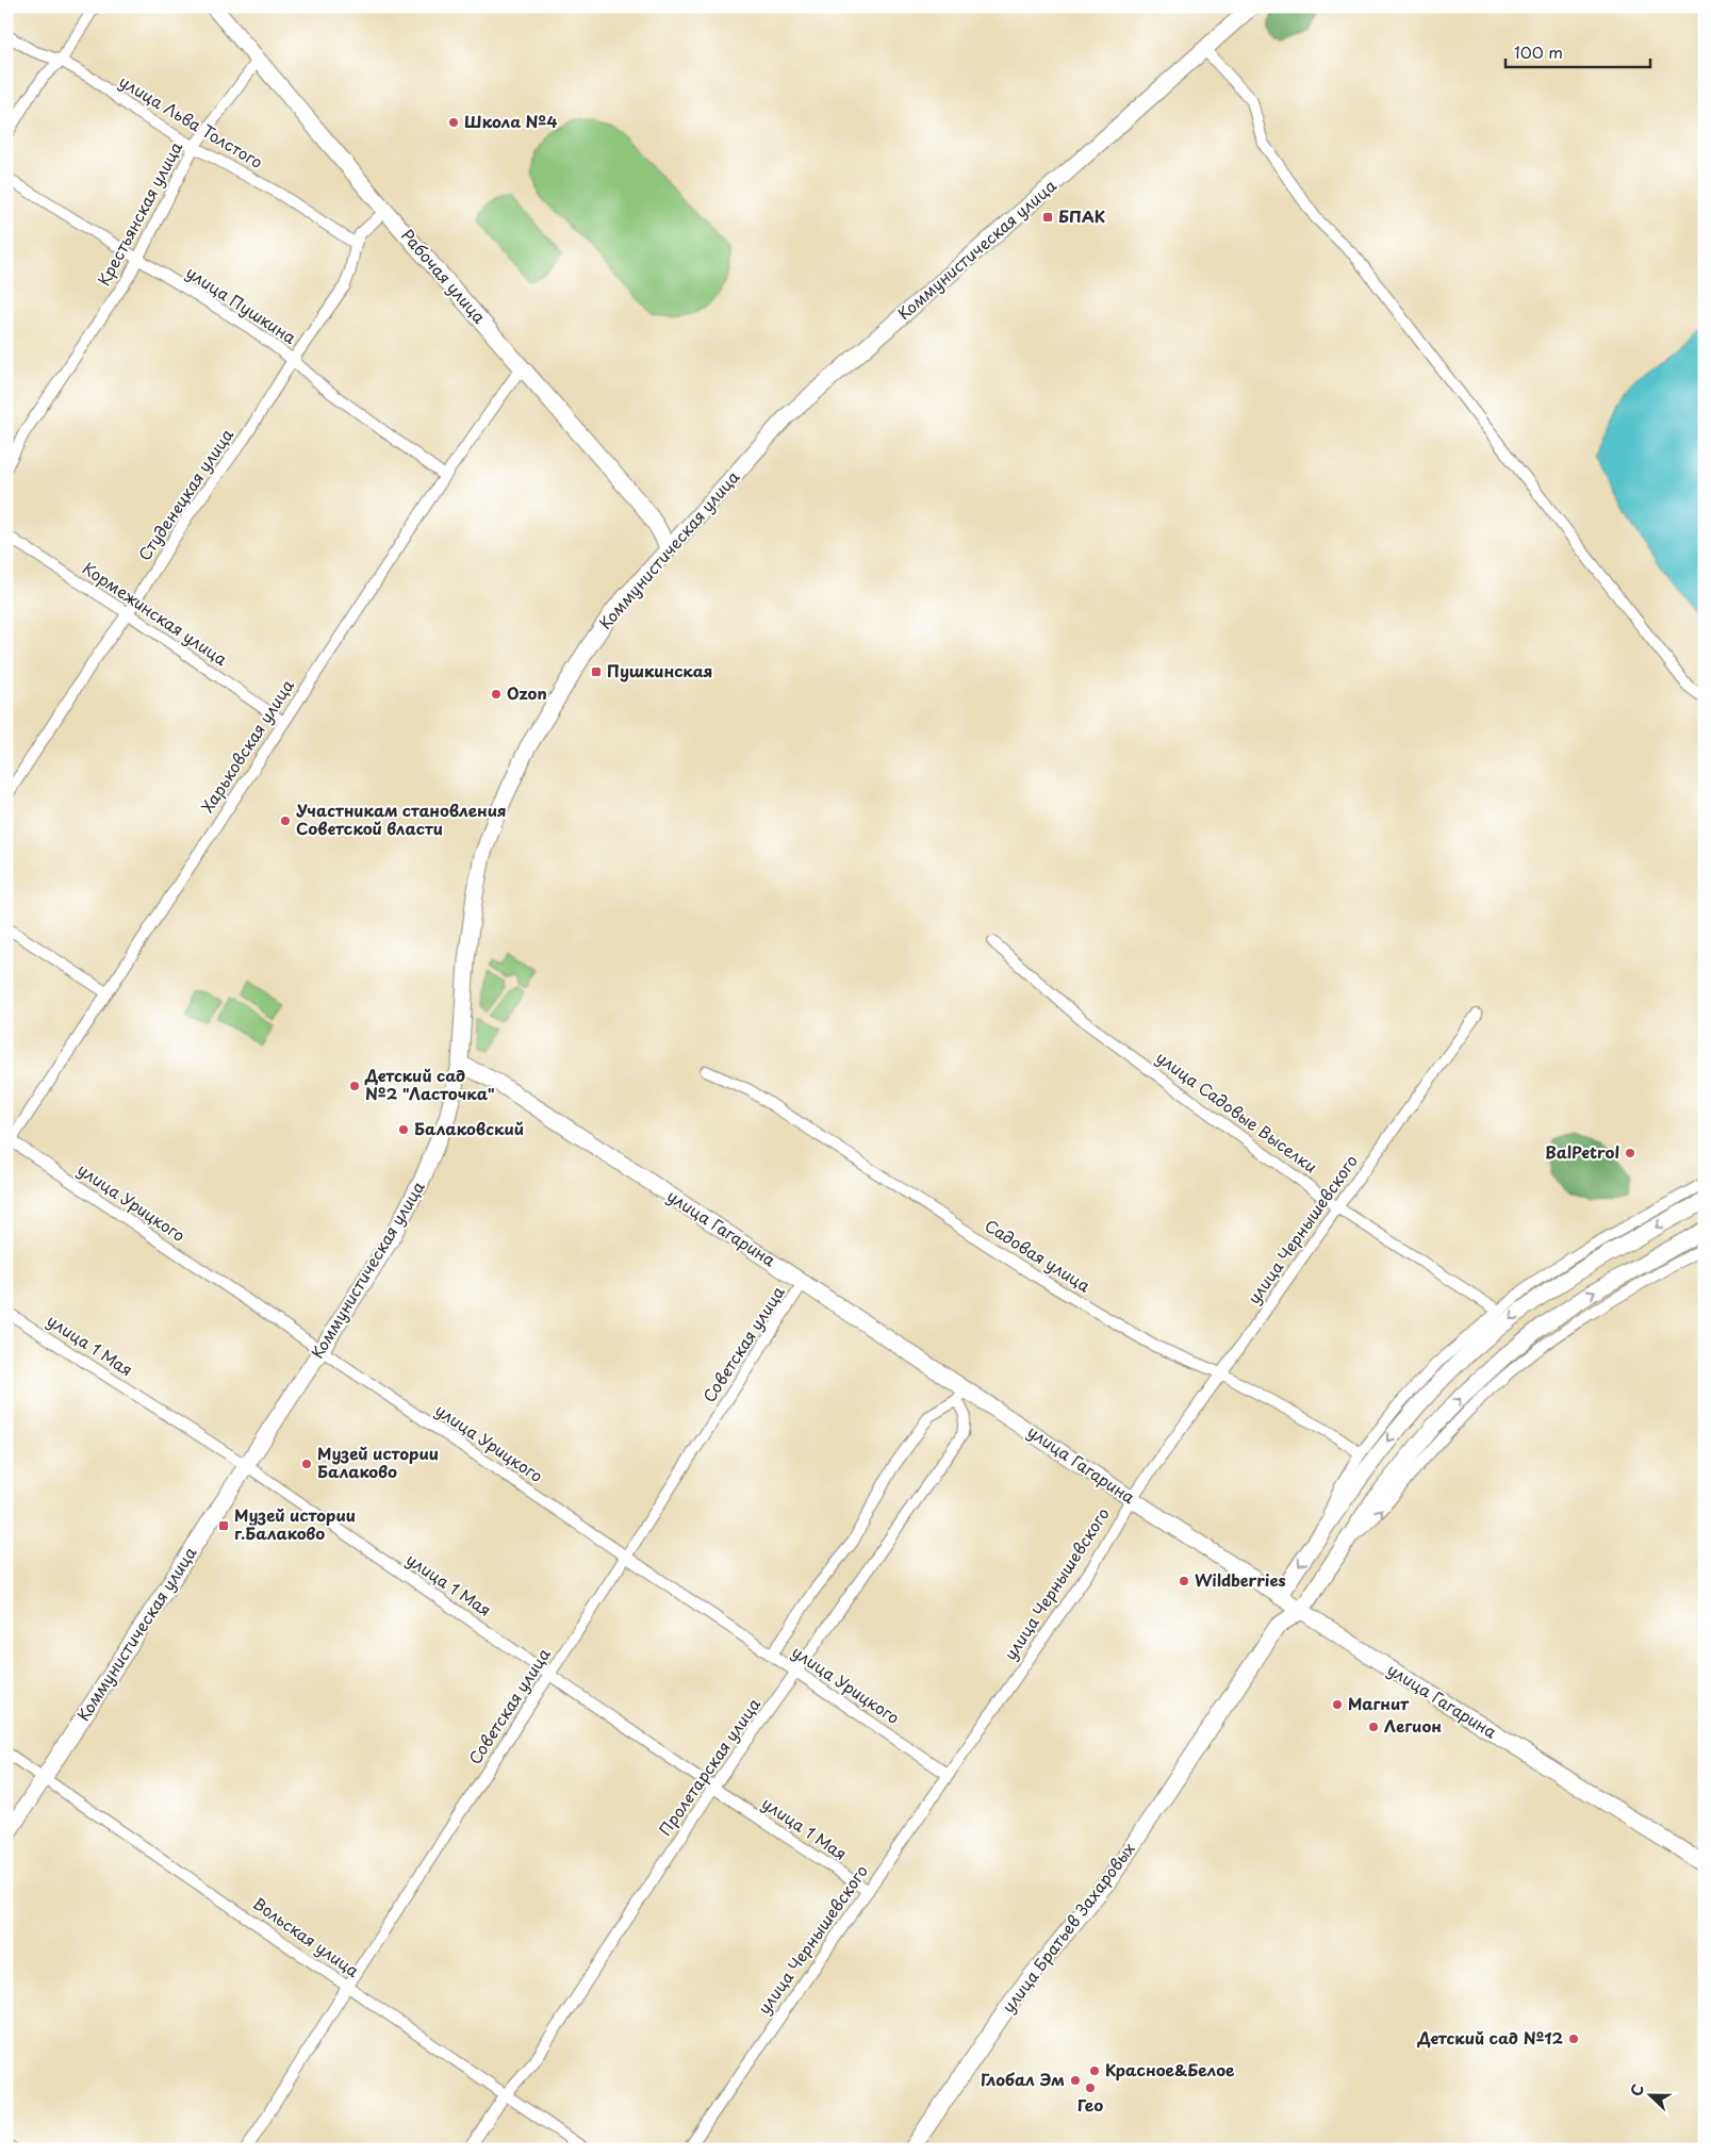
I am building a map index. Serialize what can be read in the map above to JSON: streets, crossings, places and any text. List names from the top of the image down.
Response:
{
  "streets": {
    "main road": [
      "Коммунистическая улица",
      "Рабочая улица",
      "улица Гагарина",
      "улица Братьев Захаровых"
    ],
    "street": [
      "улица Льва Толстого",
      "Крестьянская улица",
      "улица Пушкина",
      "Студенецкая улица",
      "Кормежинская улица",
      "Харьковская улица",
      "улица Садовые Выселки",
      "улица Урицкого",
      "улица Чернышевского",
      "Садовая улица",
      "Советская улица",
      "улица 1 Мая",
      "Пролетарская улица",
      "Вольская улица"
    ]
  },
  "crossings": [
    ["улица Льва Толстого", "Крестьянская улица"],
    ["улица Льва Толстого", "Студенецкая улица"],
    ["Крестьянская улица", "Рабочая улица"],
    ["Крестьянская улица", "улица Пушкина"],
    ["Коммунистическая улица", "Рабочая улица"],
    ["Коммунистическая улица", "улица Урицкого"],
    ["Коммунистическая улица", "улица Гагарина"],
    ["Коммунистическая улица", "улица 1 Мая"],
    ["Коммунистическая улица", "Вольская улица"],
    ["Рабочая улица", "Студенецкая улица"],
    ["Рабочая улица", "Харьковская улица"],
    ["улица Пушкина", "Студенецкая улица"],
    ["улица Пушкина", "Харьковская улица"],
    ["Студенецкая улица", "Кормежинская улица"],
    ["Кормежинская улица", "Харьковская улица"],
    ["Харьковская улица", "улица Урицкого"],
    ["улица Садовые Выселки", "улица Чернышевского"],
    ["улица Урицкого", "улица Чернышевского"],
    ["улица Урицкого", "Советская улица"],
    ["улица Урицкого", "Пролетарская улица"],
    ["улица Гагарина", "улица Чернышевского"],
    ["улица Гагарина", "Советская улица"],
    ["улица Гагарина", "Пролетарская улица"],
    ["улица Гагарина", "улица Братьев Захаровых"],
    ["улица Чернышевского", "Садовая улица"],
    ["улица Чернышевского", "улица 1 Мая"],
    ["Советская улица", "улица 1 Мая"],
    ["Советская улица", "Вольская улица"],
    ["улица 1 Мая", "Пролетарская улица"],
    ["Пролетарская улица", "Вольская улица"]
  ],
  "places": {
    "other": [
      "Школа №4",
      "Ozon",
      "Участникам становления Советской власти",
      "Детский сад №2 \"Ласточка\"",
      "Балаковский",
      "BalPetrol",
      "Музей истории Балаково",
      "Wildberries",
      "Магнит",
      "Легион",
      "Детский сад №12",
      "Красное&Белое",
      "Глобал Эм",
      "Гео"
    ],
    "transit": ["БПАК", "Пушкинская", "Музей истории г.Балаково"]
  },
  "scale_bar": "100 m",
  "north": "left"
}
